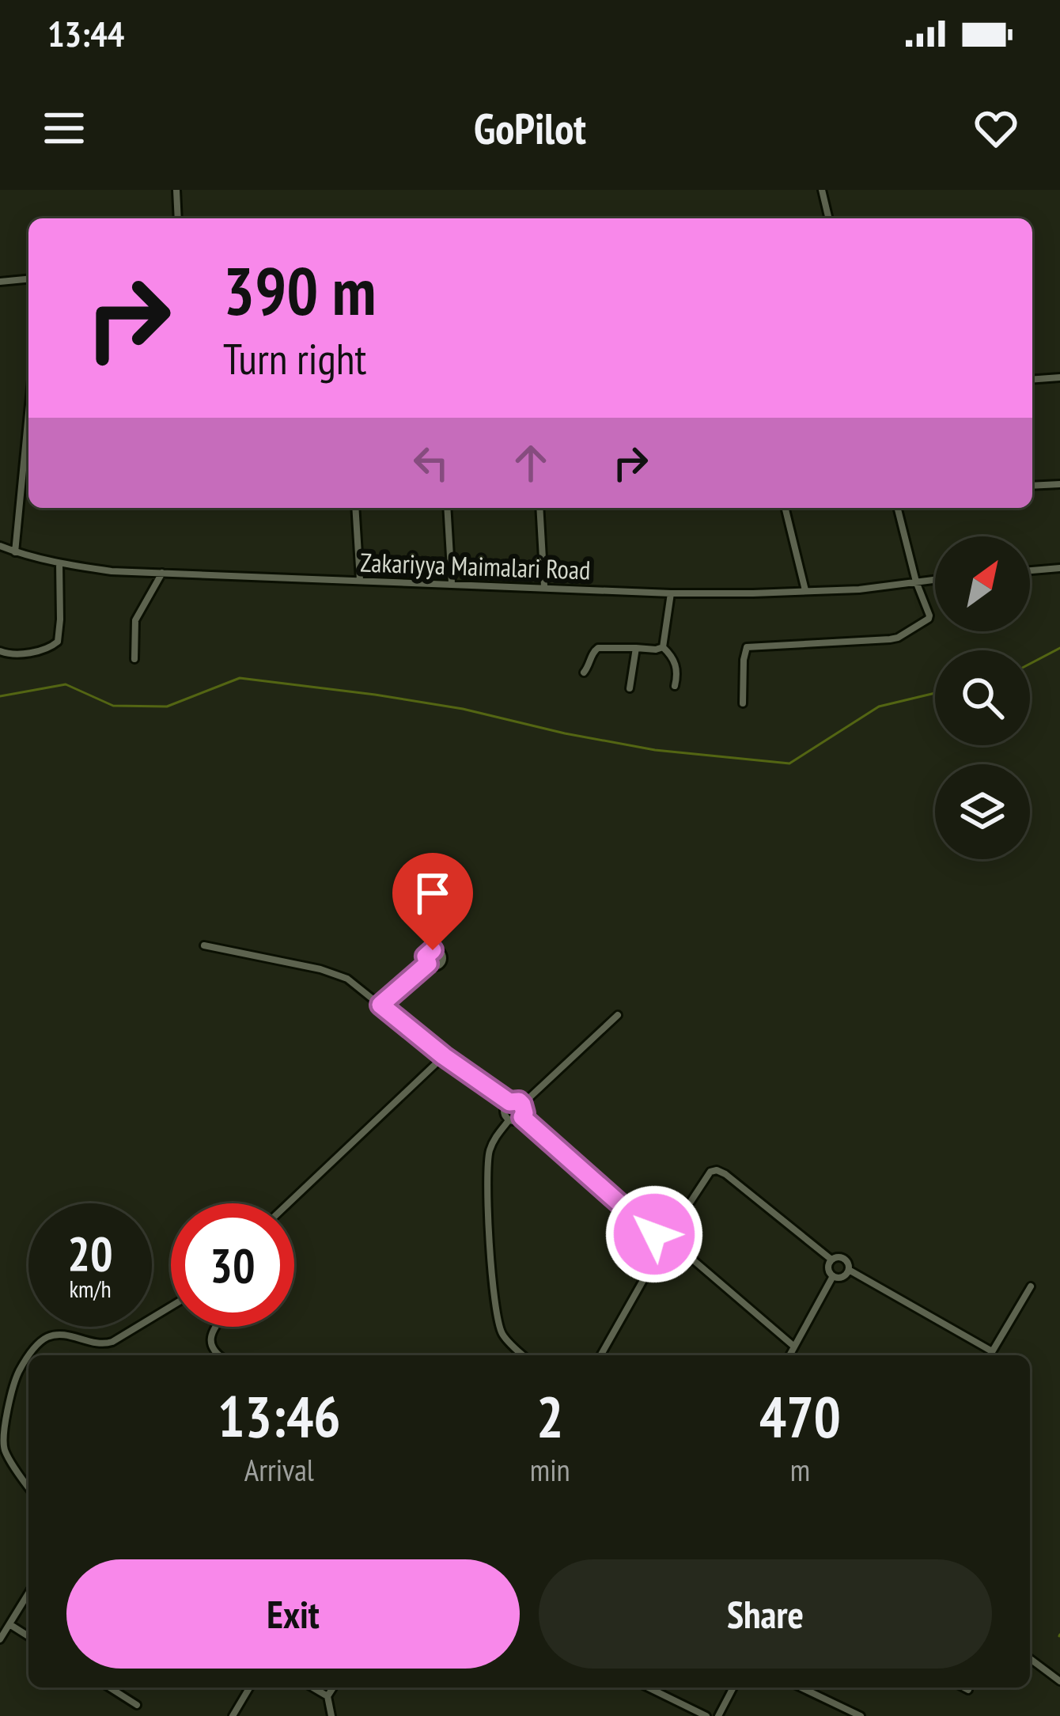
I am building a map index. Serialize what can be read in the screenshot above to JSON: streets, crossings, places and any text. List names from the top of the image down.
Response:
{
  "streets": {
    "street": ["Zakariyya Maimalari Road"]
  },
  "north": "top right",
  "page": {
    "status": "13:44",
    "header": "GoPilot",
    "turn": ["390 m", "Turn right"],
    "speed": "20 km/h",
    "limit": "30",
    "eta": [
      "13:46",
      "Arrival",
      "2",
      "min",
      "470",
      "m"
    ],
    "buttons": ["Exit", "Share"]
  }
}
